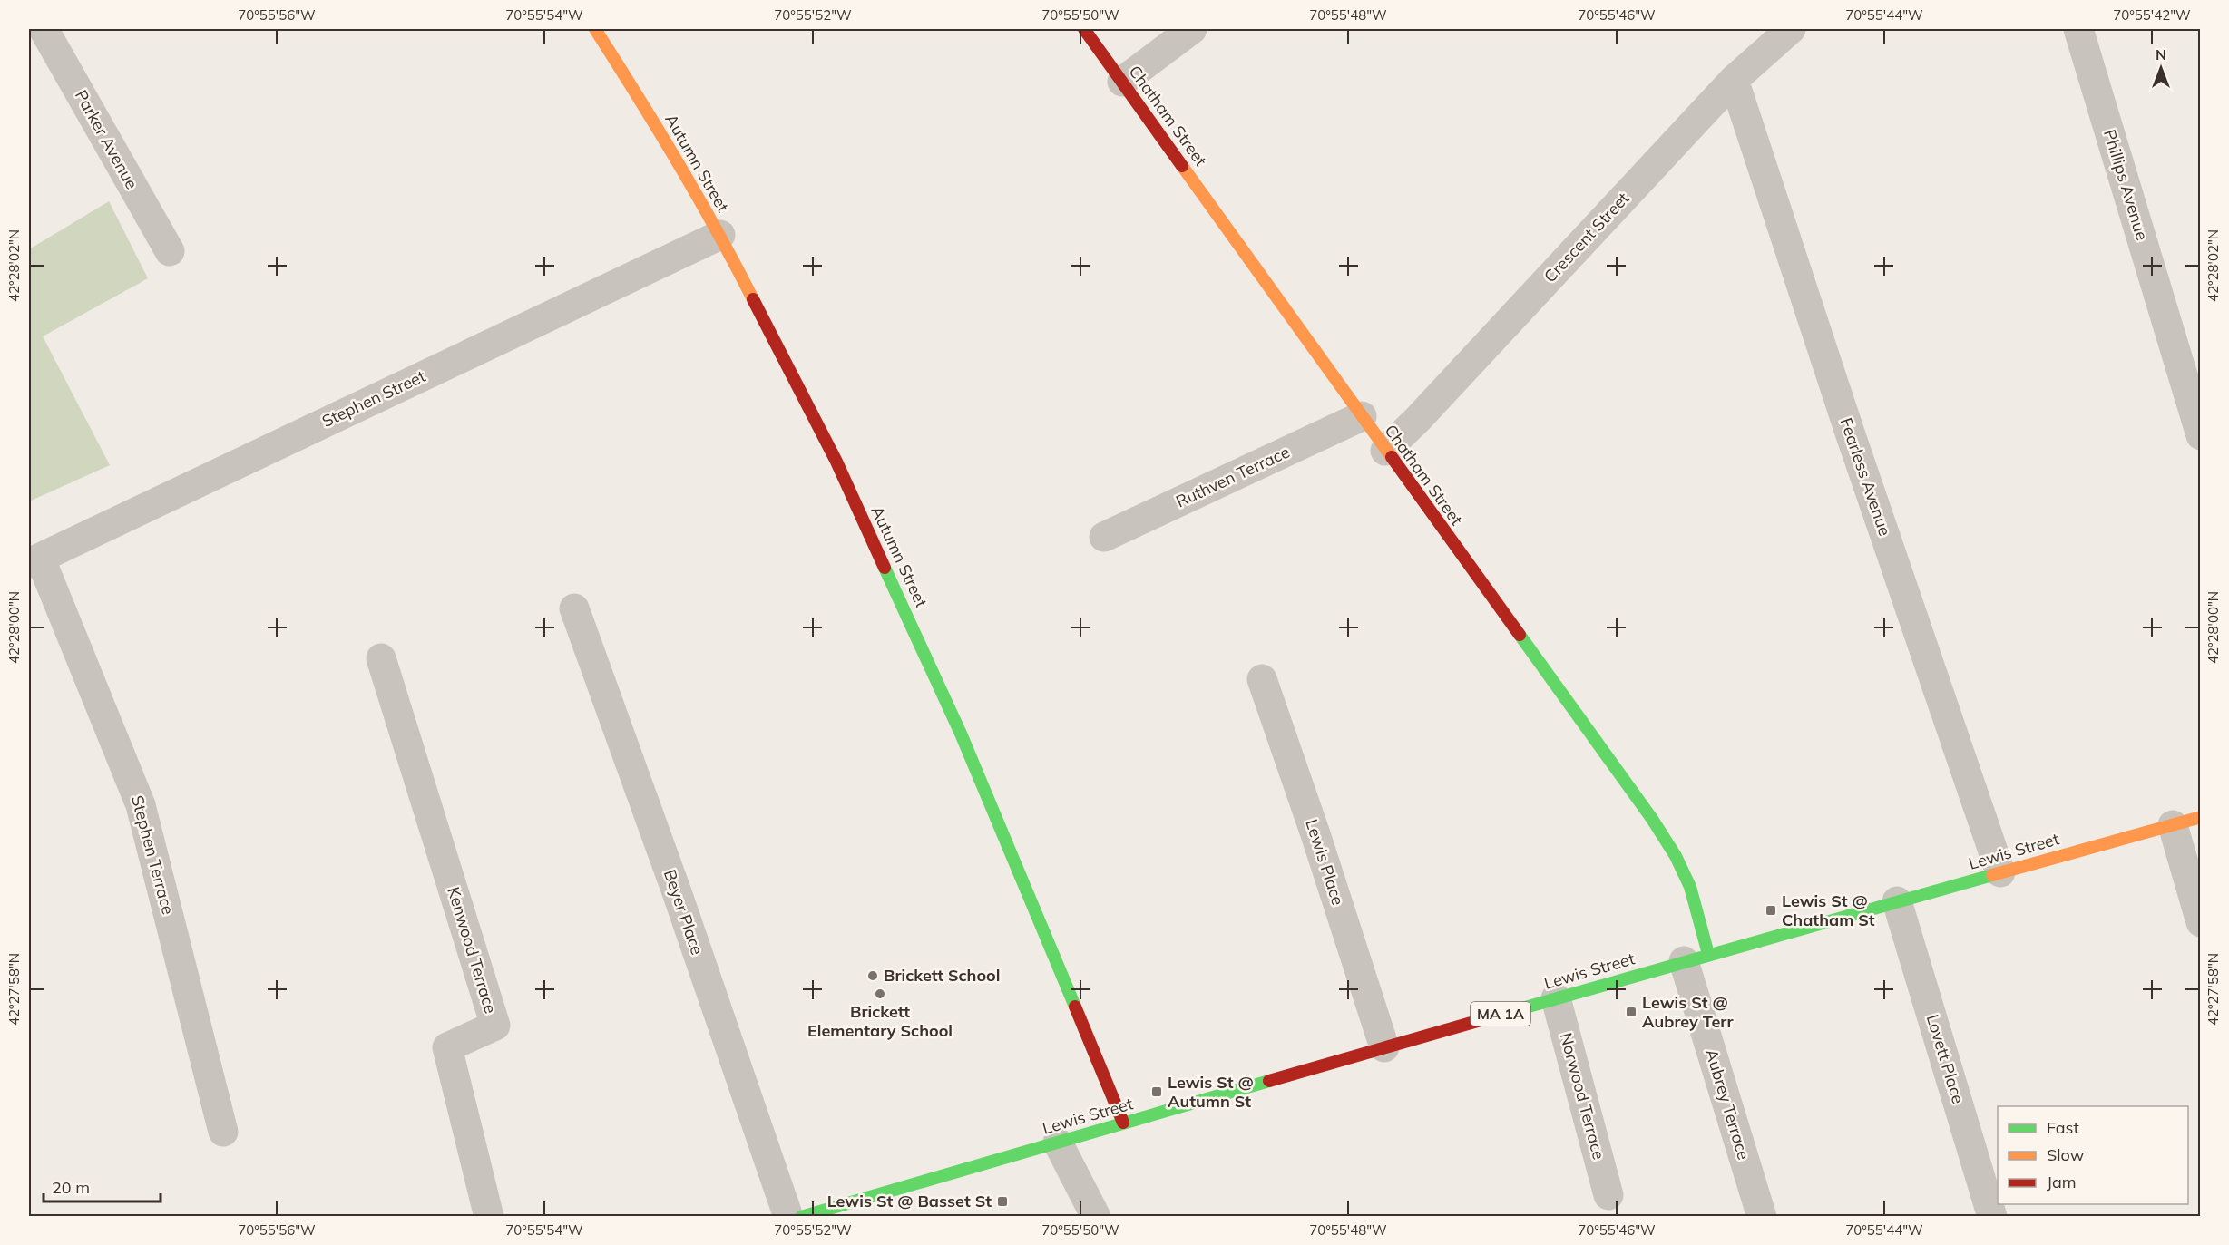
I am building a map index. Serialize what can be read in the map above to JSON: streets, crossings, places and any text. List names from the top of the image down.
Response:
{
  "streets": {
    "main road": [
      "Chatham Street",
      "Autumn Street",
      "Lewis Street",
      "MA 1A"
    ],
    "street": [
      "Parker Avenue",
      "Phillips Avenue",
      "Crescent Street",
      "Stephen Street",
      "Ruthven Terrace",
      "Fearless Avenue",
      "Stephen Terrace",
      "Lewis Place",
      "Beyer Place",
      "Kenwood Terrace",
      "Lovett Place",
      "Norwood Terrace",
      "Aubrey Terrace"
    ]
  },
  "crossings": [
    ["Chatham Street", "Crescent Street"],
    ["Chatham Street", "Ruthven Terrace"],
    ["Chatham Street", "Lewis Street"],
    ["Chatham Street", "Aubrey Terrace"],
    ["Autumn Street", "Stephen Street"],
    ["Autumn Street", "Lewis Street"],
    ["Crescent Street", "Fearless Avenue"],
    ["Stephen Street", "Stephen Terrace"],
    ["Fearless Avenue", "Lewis Street"],
    ["Lewis Street", "Lewis Place"],
    ["Lewis Street", "Lovett Place"],
    ["Lewis Street", "Norwood Terrace"],
    ["Lewis Street", "Aubrey Terrace"]
  ],
  "places": {
    "transit": [
      "Lewis St @ Chatham St",
      "Lewis St @ Aubrey Terr",
      "Lewis St @ Autumn St",
      "Lewis St @ Basset St"
    ],
    "other": ["Brickett School", "Brickett Elementary School"]
  },
  "legend": ["Fast", "Slow", "Jam"],
  "scale_bar": "20 m",
  "north": "top",
  "coordinates": [
    "70°55'56\"W",
    "70°55'54\"W",
    "70°55'52\"W",
    "70°55'50\"W",
    "70°55'48\"W",
    "70°55'46\"W",
    "70°55'44\"W",
    "70°55'42\"W",
    "42°28'02\"N",
    "42°28'00\"N",
    "42°27'58\"N"
  ]
}
